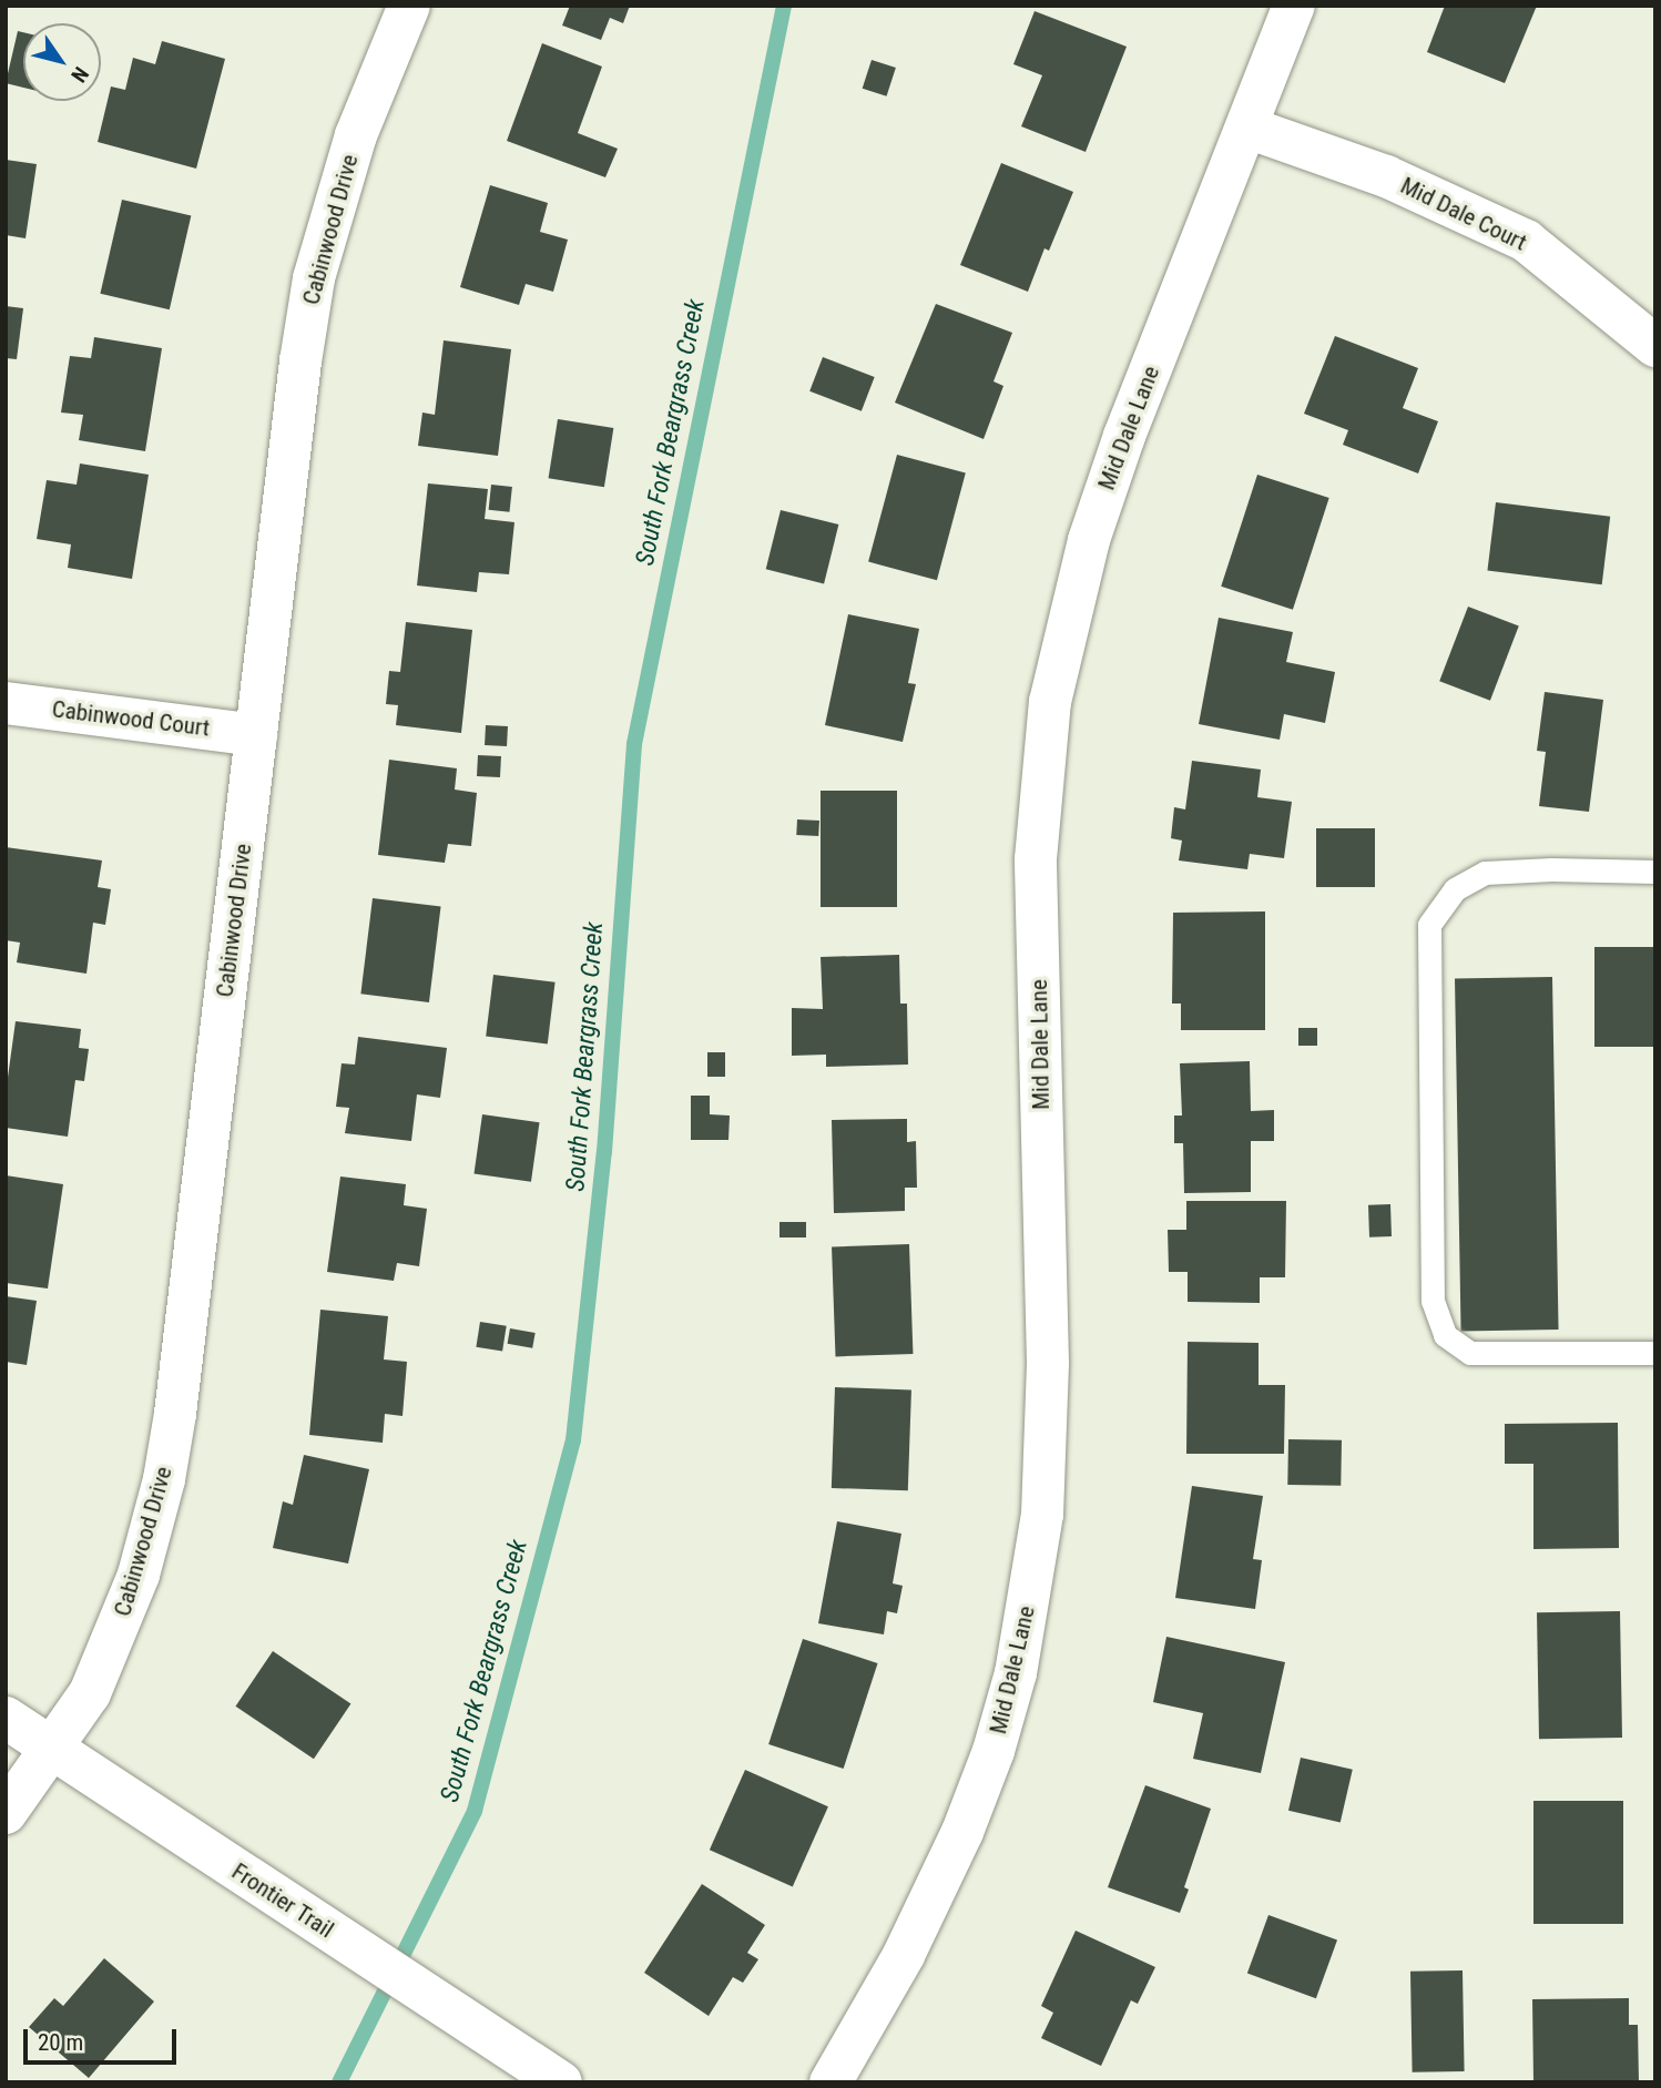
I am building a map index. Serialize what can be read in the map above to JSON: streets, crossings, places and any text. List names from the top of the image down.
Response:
{
  "streets": {
    "street": [
      "Mid Dale Court",
      "Cabinwood Drive",
      "Mid Dale Lane",
      "Cabinwood Court",
      "Frontier Trail"
    ]
  },
  "crossings": [
    ["Mid Dale Court", "Mid Dale Lane"],
    ["Cabinwood Drive", "Cabinwood Court"],
    ["Cabinwood Drive", "Frontier Trail"]
  ],
  "water": ["South Fork Beargrass Creek"],
  "scale_bar": "20 m",
  "north": "bottom right"
}
